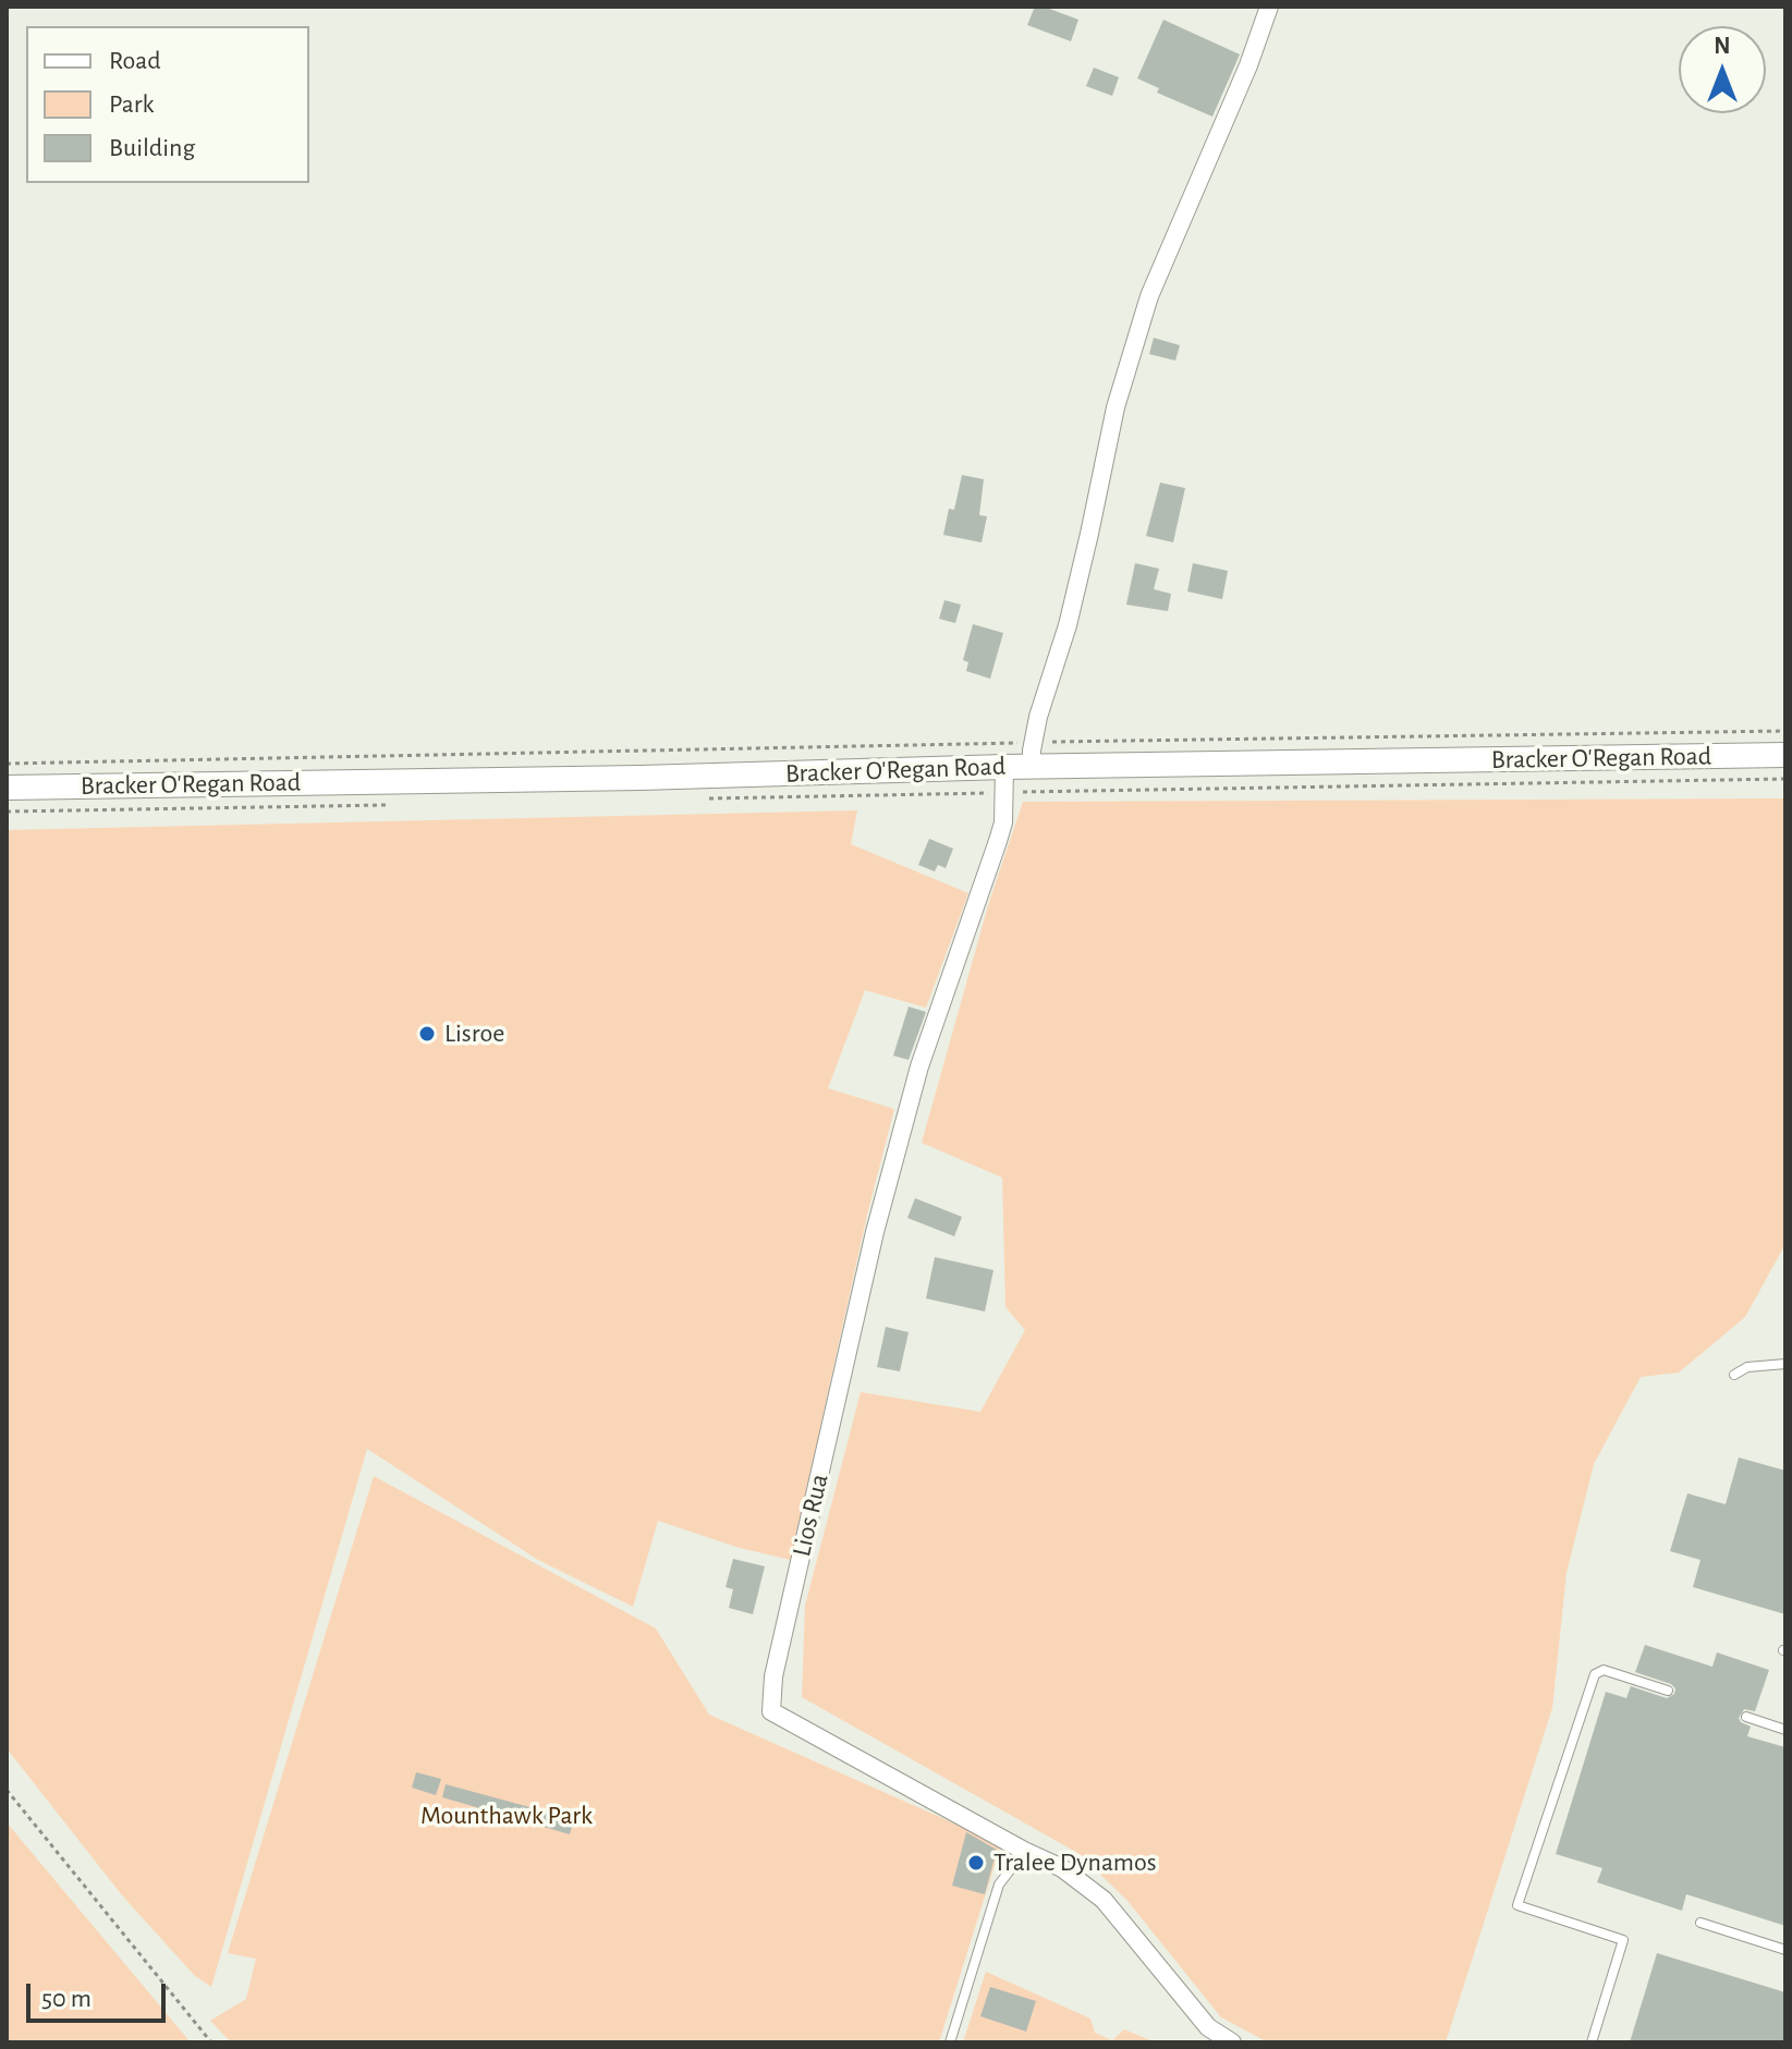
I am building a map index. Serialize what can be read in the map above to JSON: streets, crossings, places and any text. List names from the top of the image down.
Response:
{
  "streets": {
    "main road": ["Bracker O'Regan Road"],
    "street": ["Lios Rua"]
  },
  "crossings": [
    ["Bracker O'Regan Road", "Lios Rua"]
  ],
  "parks": ["Mounthawk Park"],
  "places": ["Lisroe", "Tralee Dynamos"],
  "legend": ["Road", "Park", "Building"],
  "scale_bar": "50 m",
  "north": "top"
}
